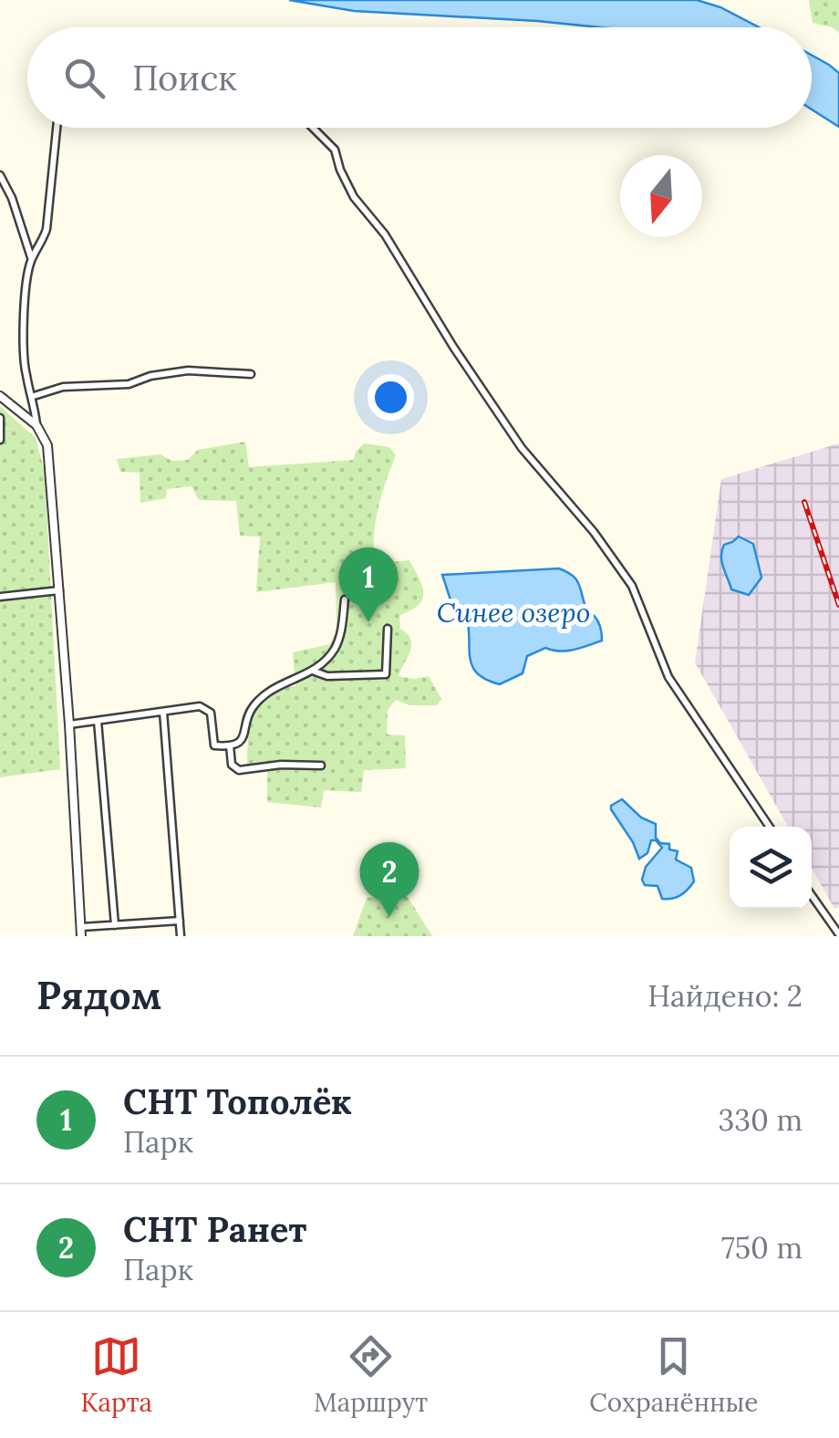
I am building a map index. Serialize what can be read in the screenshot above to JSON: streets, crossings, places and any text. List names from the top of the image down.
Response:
{
  "water": ["Синее озеро"],
  "north": "bottom",
  "page": {
    "search": "Поиск",
    "pins": ["1", "2"],
    "heading": ["Рядом", "Найдено: 2"],
    "list": [
      {
        "mark": "1",
        "name": "СНТ Тополёк",
        "note": "Парк",
        "value": "330 m"
      },
      {
        "mark": "2",
        "name": "СНТ Ранет",
        "note": "Парк",
        "value": "750 m"
      }
    ],
    "nav": ["Карта", "Маршрут", "Сохранённые"]
  }
}
